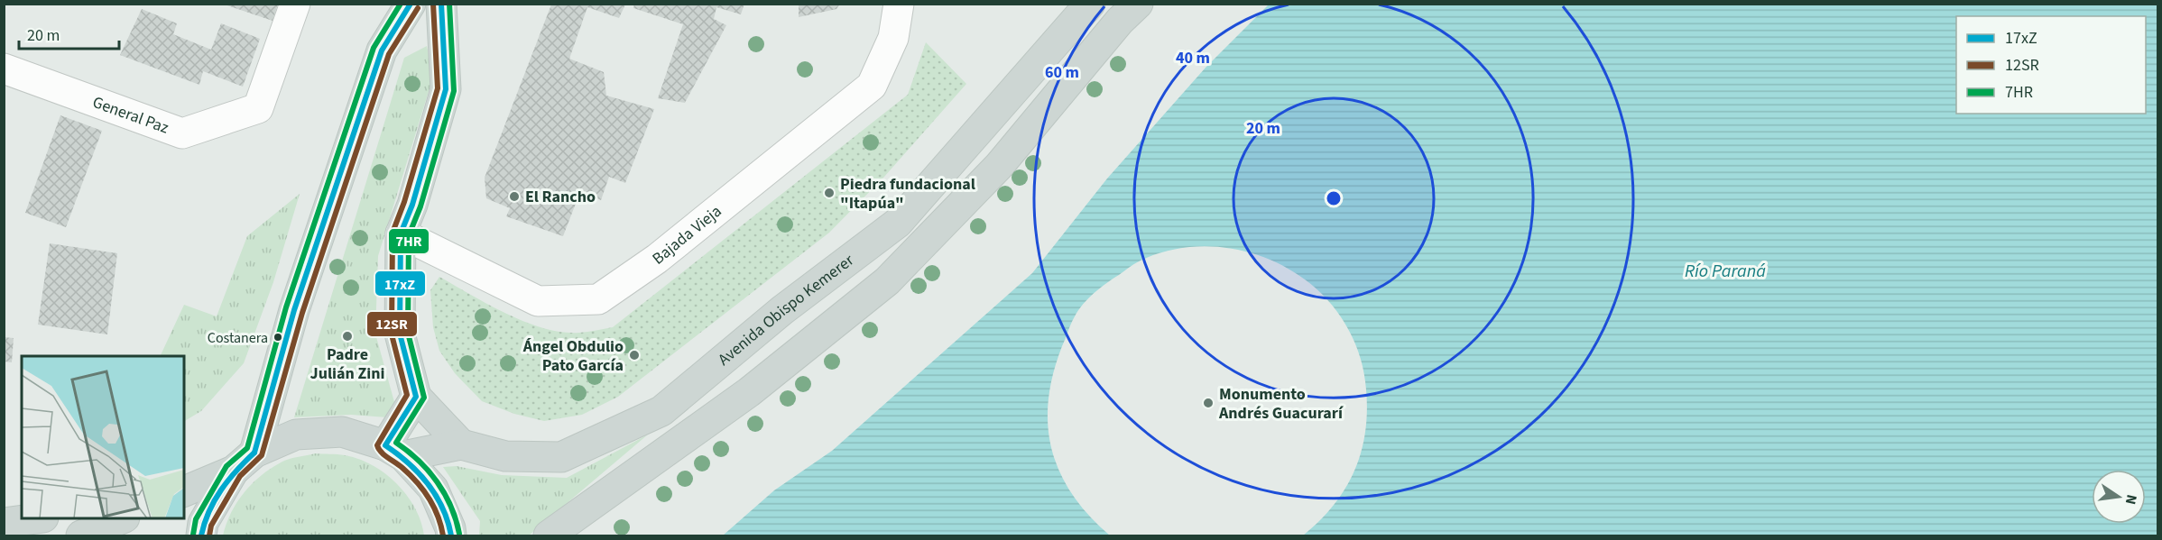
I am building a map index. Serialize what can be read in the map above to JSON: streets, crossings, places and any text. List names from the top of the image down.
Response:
{
  "streets": {
    "main road": ["Avenida Obispo Kemerer"],
    "street": ["General Paz", "Bajada Vieja"]
  },
  "water": ["Río Paraná"],
  "places": [
    "Piedra fundacional \"Itapúa\"",
    "El Rancho",
    "Padre Julián Zini",
    "Costanera",
    "Ángel Obdulio Pato García",
    "Monumento Andrés Guacurarí"
  ],
  "lines": ["transit line 17xZ", "transit line 12SR", "transit line 7HR"],
  "legend": ["17xZ", "12SR", "7HR"],
  "scale_bar": "20 m",
  "north": "right",
  "rings": ["40 m", "60 m", "20 m"]
}
